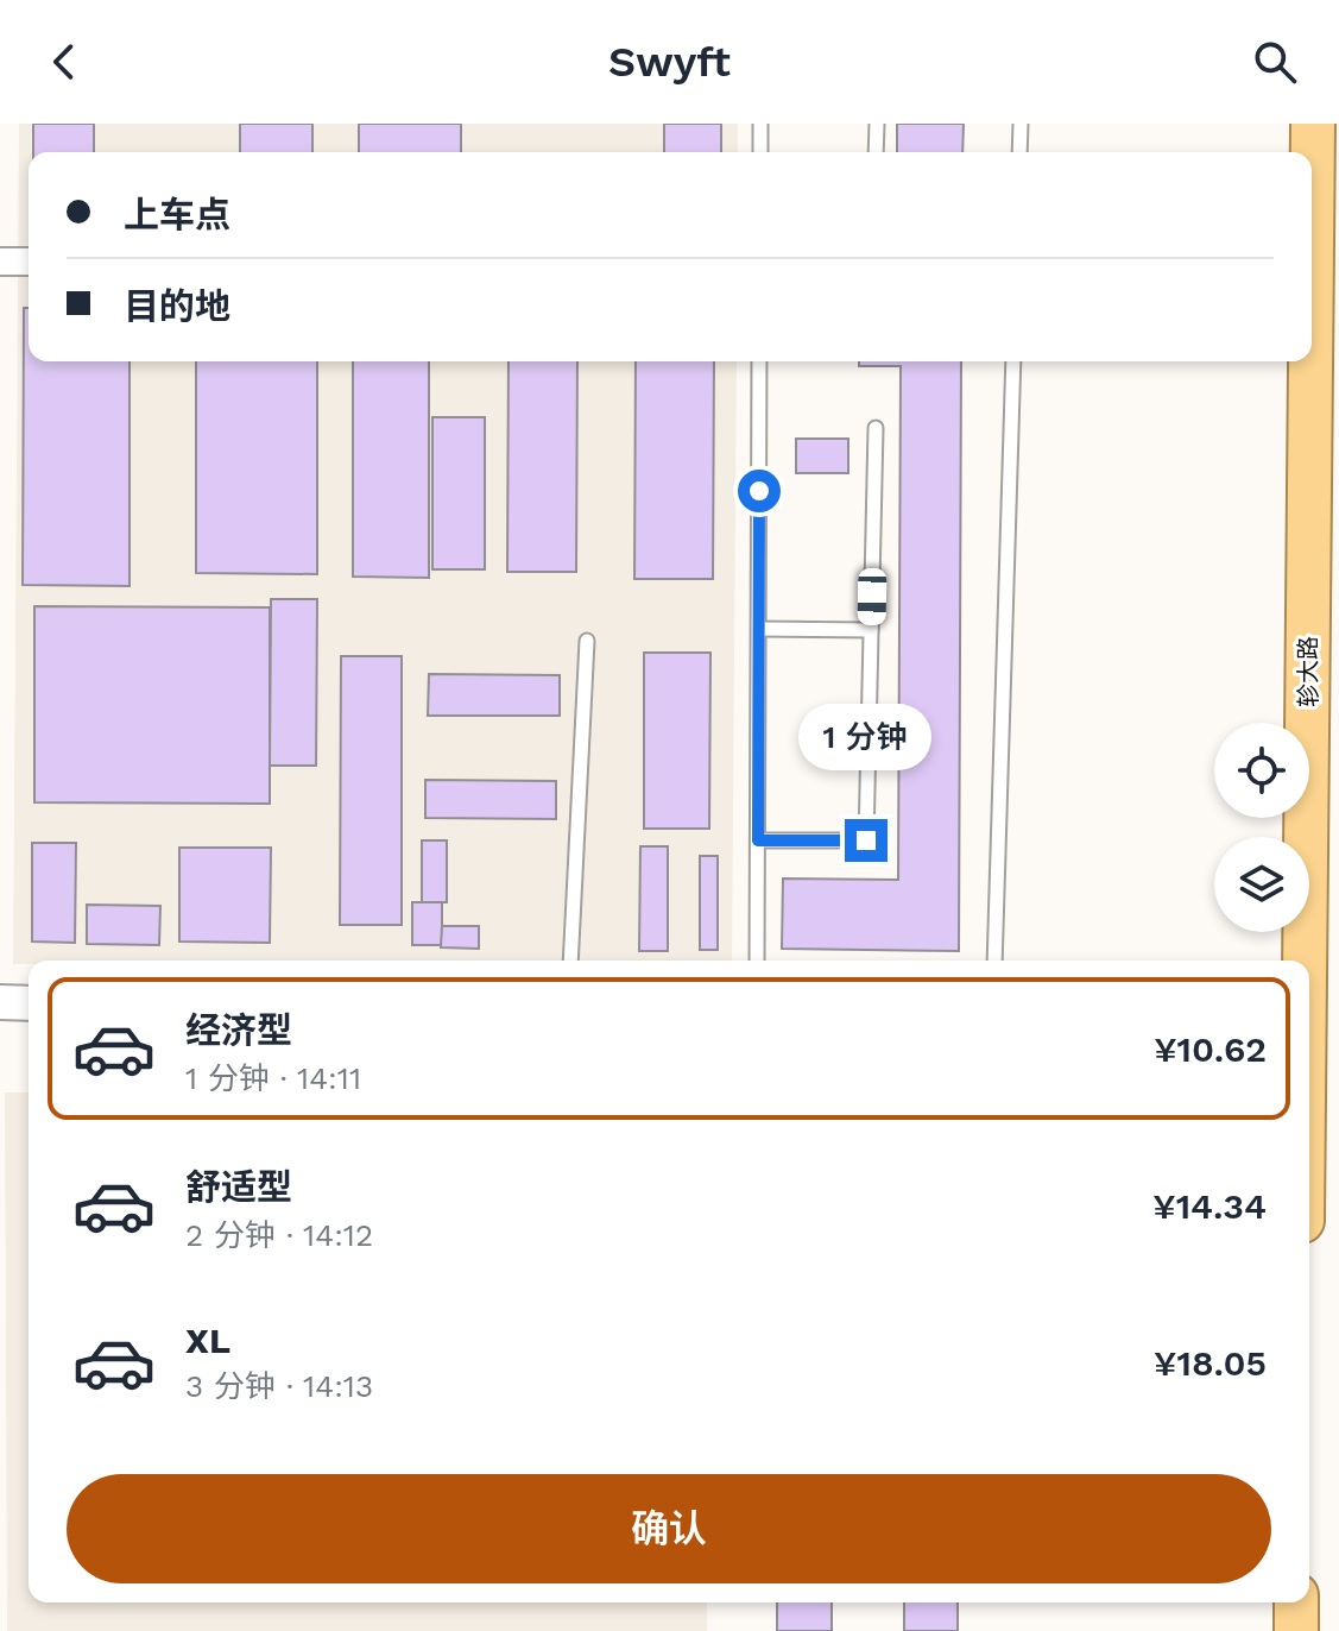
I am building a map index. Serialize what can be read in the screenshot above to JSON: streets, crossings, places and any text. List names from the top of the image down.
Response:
{
  "streets": {
    "highway": ["轸大路"]
  },
  "page": {
    "header": "Swyft",
    "banner": ["上车点", "目的地"],
    "bubble": "1 分钟",
    "list": [
      {
        "name": "经济型",
        "note": "1 分钟 · 14:11",
        "value": "¥10.62"
      },
      {
        "name": "舒适型",
        "note": "2 分钟 · 14:12",
        "value": "¥14.34"
      },
      {
        "name": "XL",
        "note": "3 分钟 · 14:13",
        "value": "¥18.05"
      }
    ],
    "buttons": "确认"
  }
}
